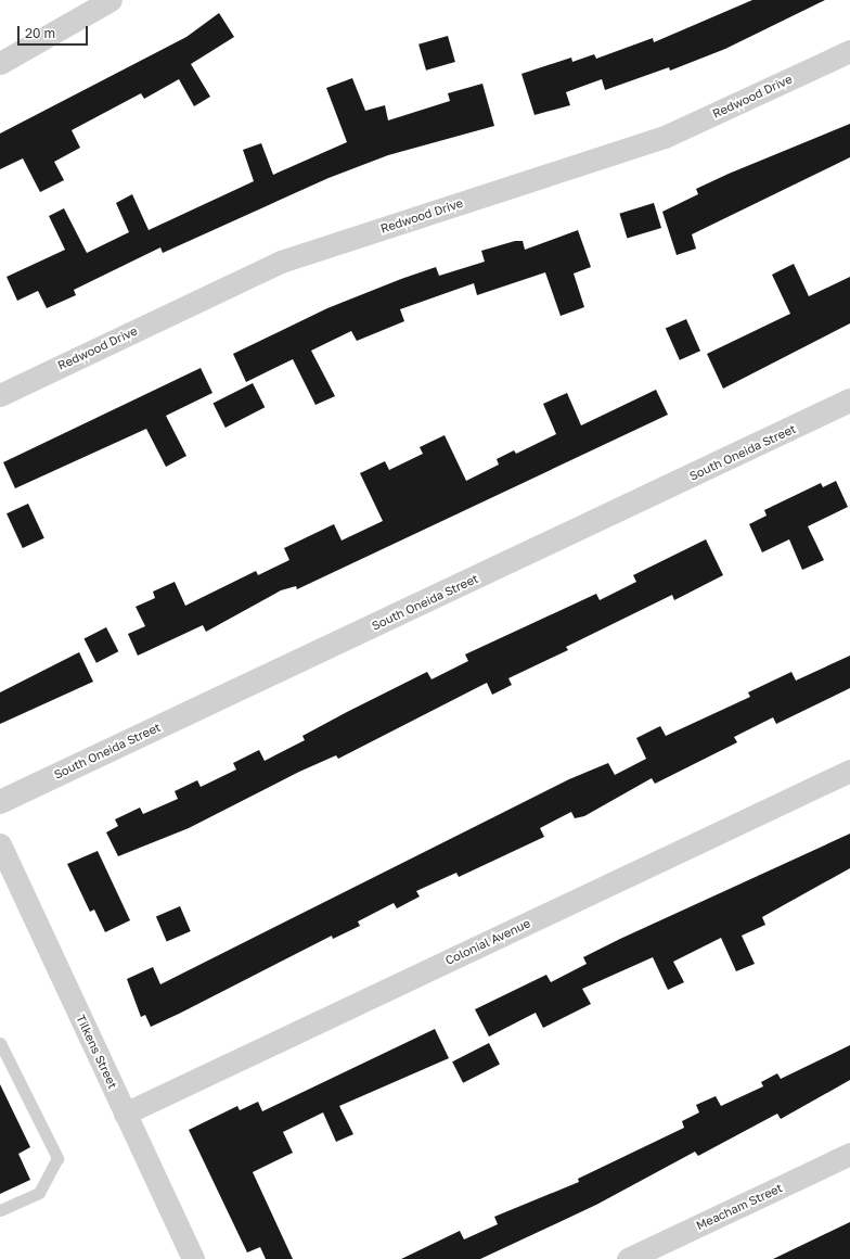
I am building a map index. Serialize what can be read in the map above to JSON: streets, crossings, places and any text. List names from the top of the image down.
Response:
{
  "streets": {
    "street": [
      "Redwood Drive",
      "South Oneida Street",
      "Colonial Avenue",
      "Tilkens Street",
      "Meacham Street"
    ]
  },
  "crossings": [
    ["Colonial Avenue", "Tilkens Street"]
  ],
  "scale_bar": "20 m"
}
